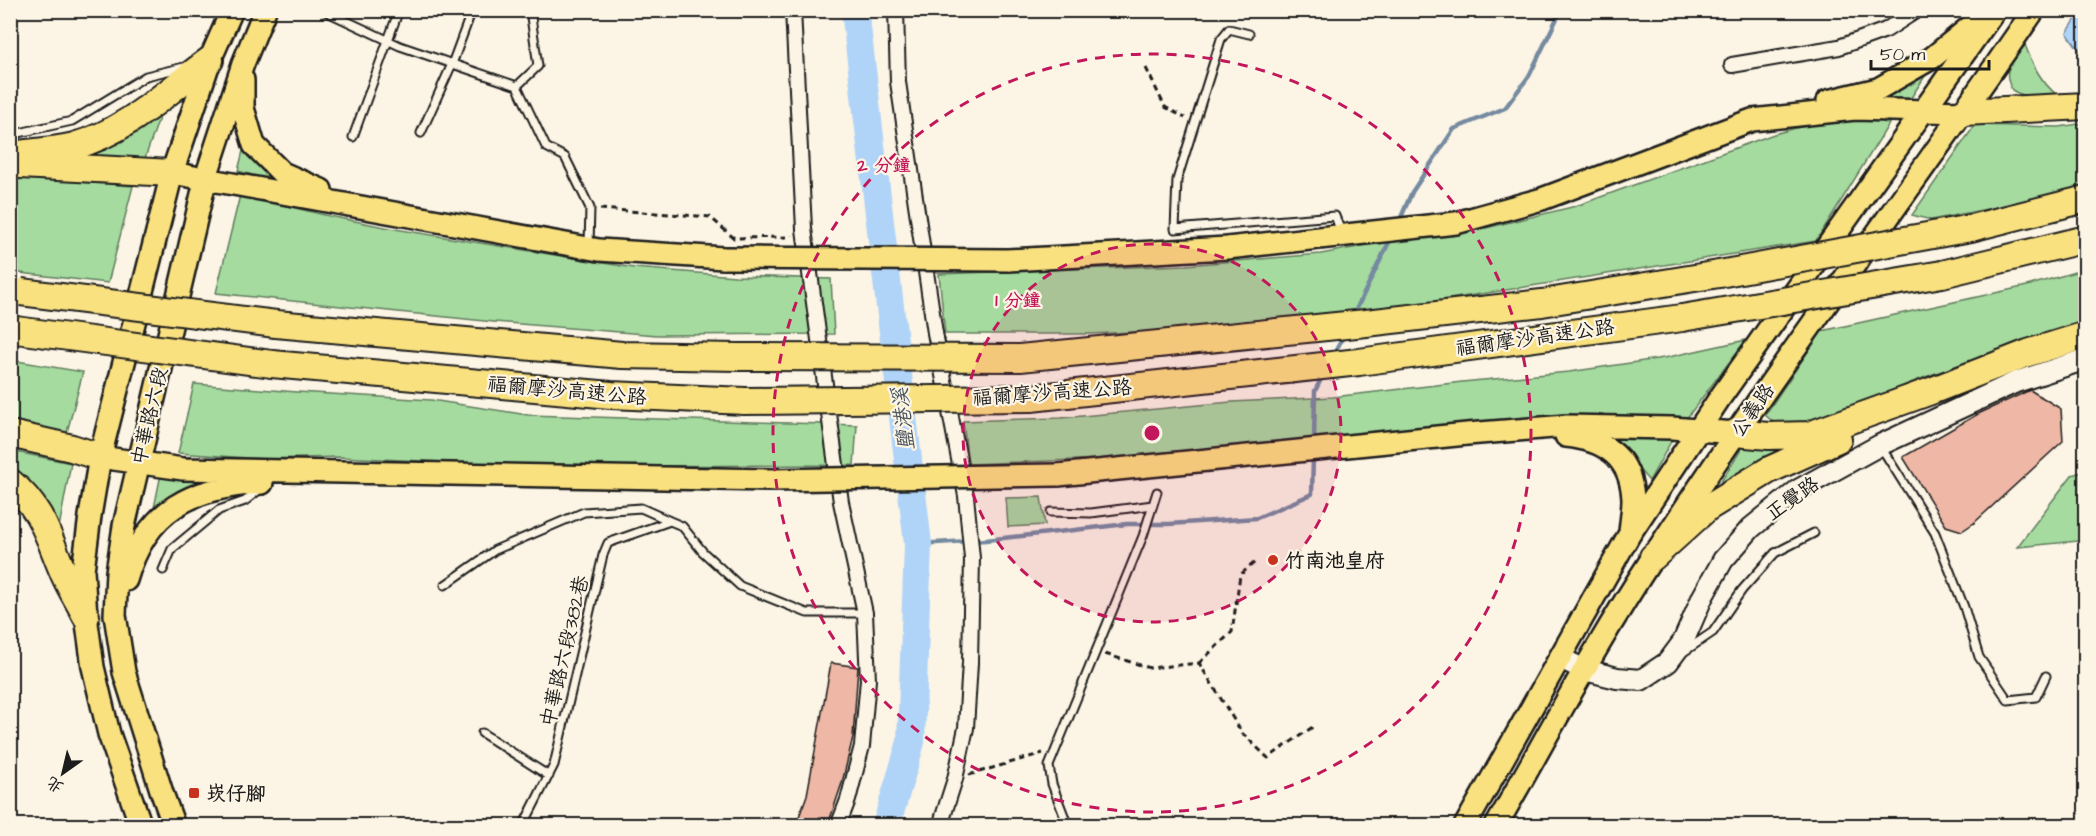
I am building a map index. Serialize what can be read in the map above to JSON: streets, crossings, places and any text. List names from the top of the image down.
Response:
{
  "streets": {
    "highway": ["福爾摩沙高速公路"],
    "main road": ["公義路", "中華路六段"],
    "street": ["正覺路"],
    "lane": ["中華路六段382巷"]
  },
  "crossings": [
    ["公義路", "正覺路"]
  ],
  "water": ["鹽港溪"],
  "places": {
    "other": ["竹南池皇府"],
    "transit": ["崁仔腳"]
  },
  "scale_bar": "50 m",
  "north": "bottom left",
  "rings": ["2 分鐘", "1 分鐘"]
}
